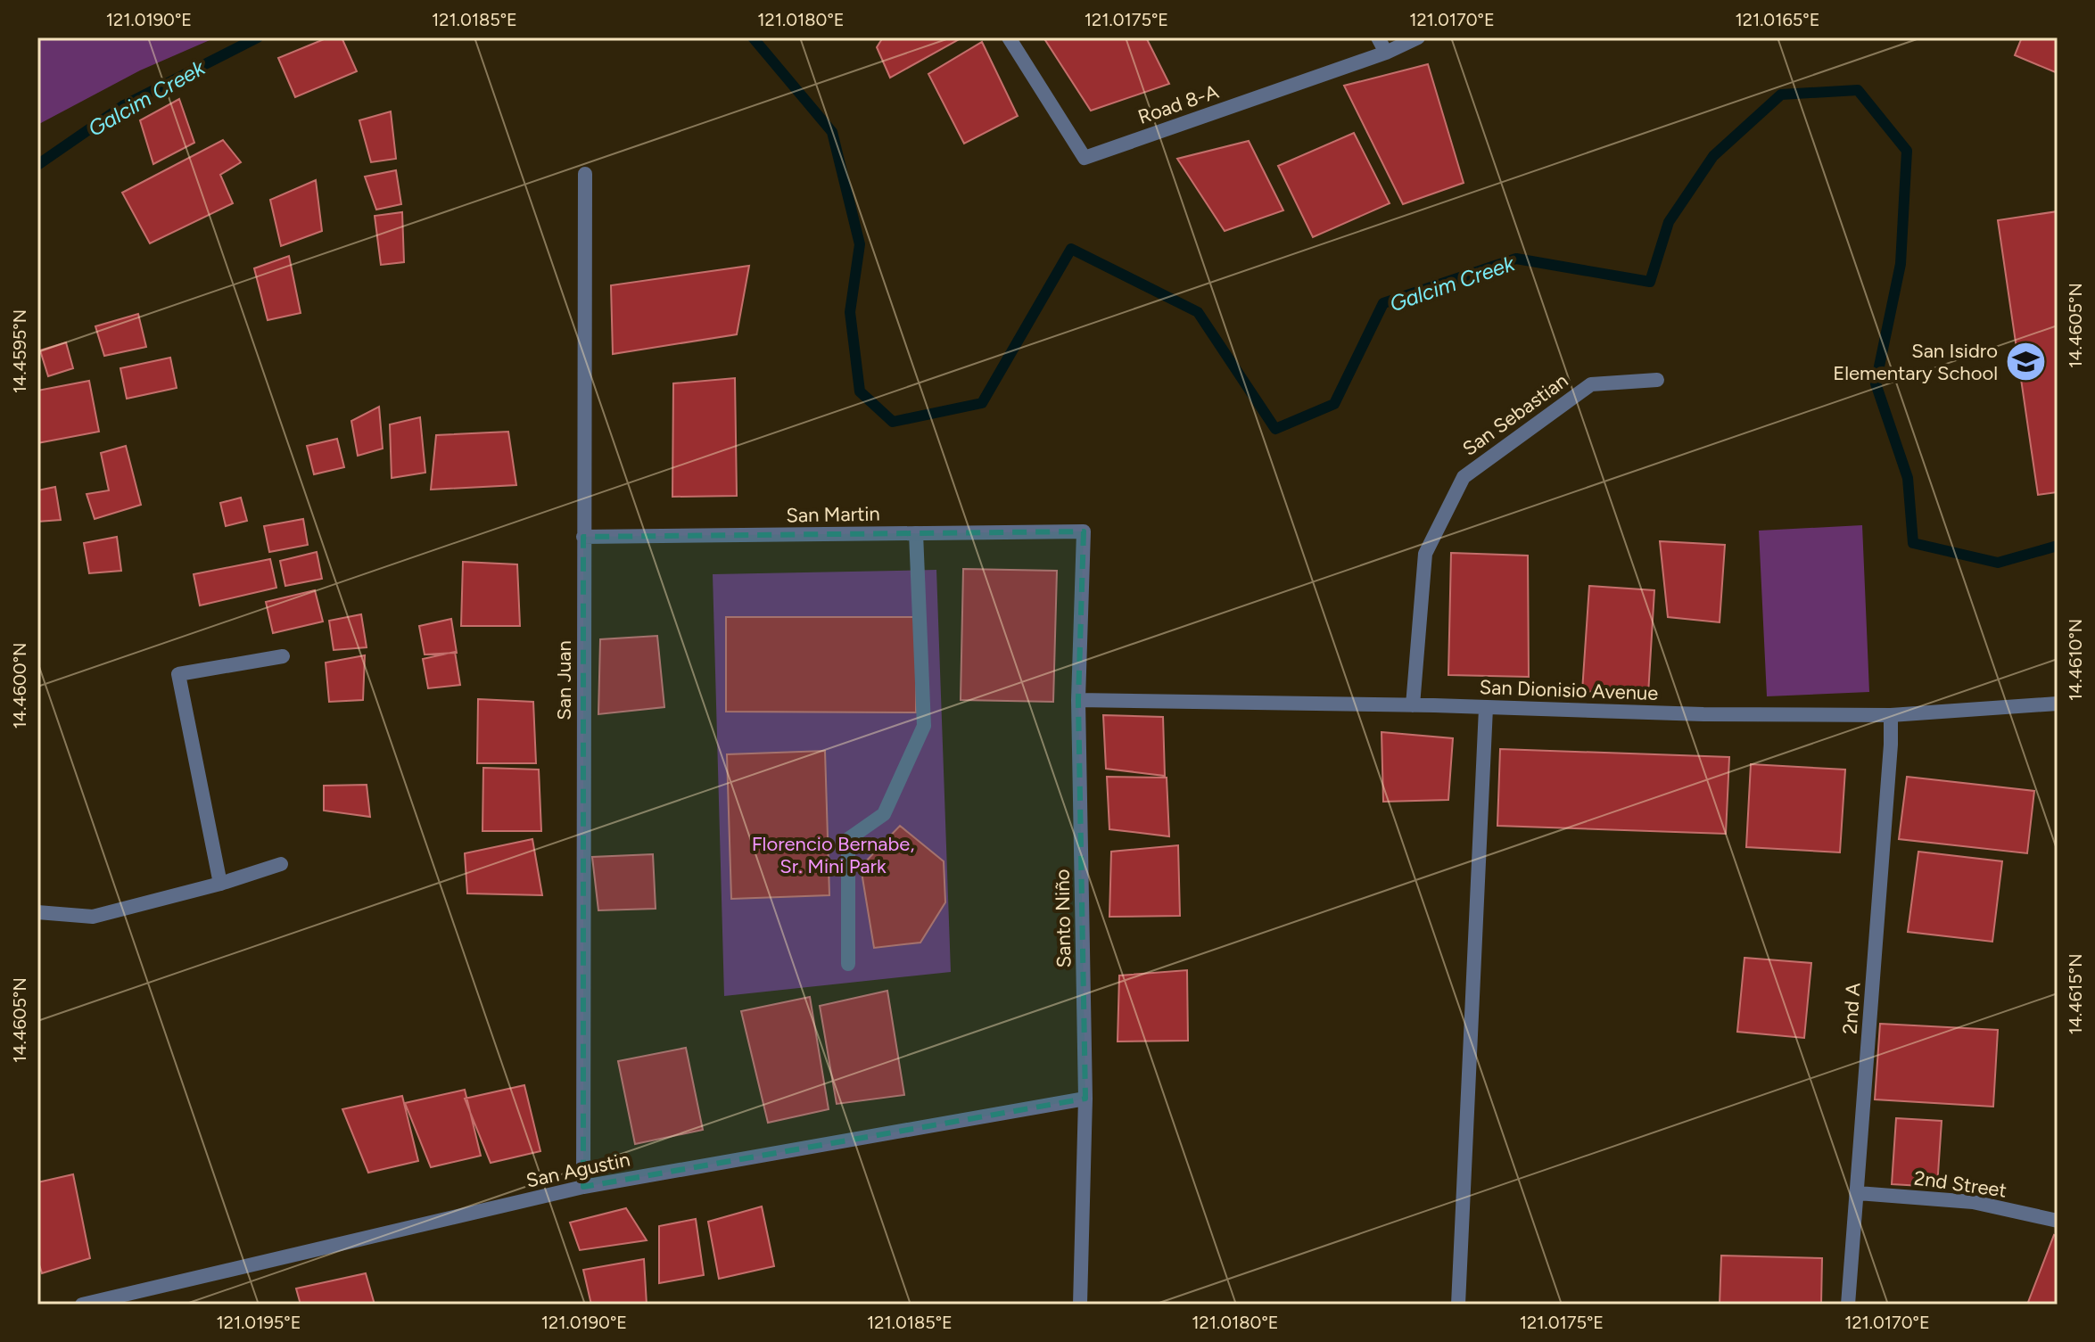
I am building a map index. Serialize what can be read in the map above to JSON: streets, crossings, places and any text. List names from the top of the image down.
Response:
{
  "streets": {
    "street": [
      "Road 8-A",
      "San Sebastian",
      "San Martin",
      "San Juan",
      "San Dionisio Avenue",
      "Santo Niño",
      "2nd A",
      "San Agustin",
      "2nd Street"
    ]
  },
  "crossings": [
    ["San Sebastian", "San Dionisio Avenue"],
    ["San Martin", "San Juan"],
    ["San Martin", "Santo Niño"],
    ["San Juan", "San Agustin"],
    ["San Dionisio Avenue", "Santo Niño"],
    ["San Dionisio Avenue", "2nd A"],
    ["Santo Niño", "San Agustin"],
    ["2nd A", "2nd Street"]
  ],
  "water": ["Galcim Creek"],
  "parks": ["Florencio Bernabe, Sr. Mini Park"],
  "places": {
    "school or university": ["San Isidro Elementary School"]
  },
  "coordinates": [
    "121.0190°E",
    "121.0185°E",
    "121.0180°E",
    "121.0175°E",
    "121.0170°E",
    "121.0165°E",
    "14.4605°N",
    "14.4595°N",
    "14.4610°N",
    "14.4600°N",
    "14.4615°N",
    "121.0195°E"
  ]
}
